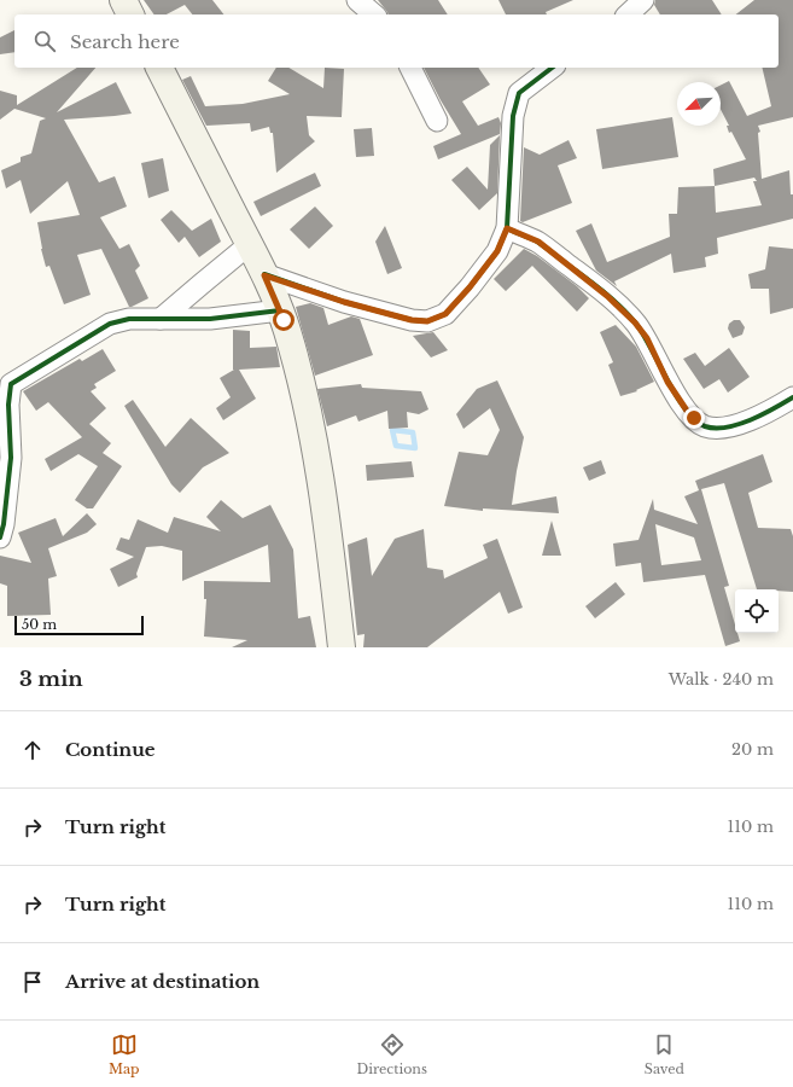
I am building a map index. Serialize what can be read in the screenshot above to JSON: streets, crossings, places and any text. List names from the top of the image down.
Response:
{
  "scale_bar": "50 m",
  "north": "bottom left",
  "page": {
    "search": "Search here",
    "scale": "50 m",
    "heading": ["3 min", "Walk · 240 m"],
    "list": [
      ["Continue", "20 m"],
      ["Turn right", "110 m"],
      ["Turn right", "110 m"],
      "Arrive at destination"
    ],
    "nav": ["Map", "Directions", "Saved"]
  }
}
